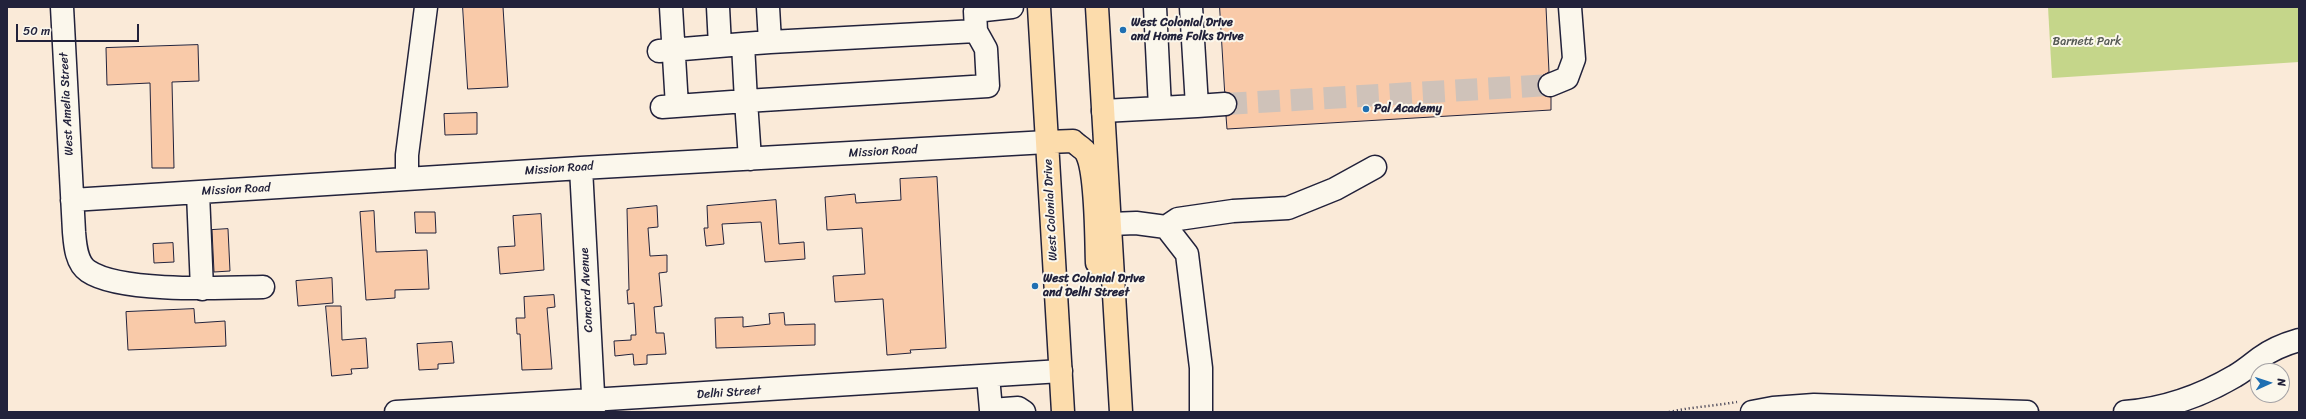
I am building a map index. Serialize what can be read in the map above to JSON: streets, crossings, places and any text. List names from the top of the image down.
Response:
{
  "streets": {
    "highway": ["West Colonial Drive"],
    "street": [
      "West Amelia Street",
      "Mission Road",
      "Concord Avenue",
      "Delhi Street"
    ]
  },
  "crossings": [
    ["West Amelia Street", "Mission Road"],
    ["Mission Road", "West Colonial Drive"],
    ["Mission Road", "Concord Avenue"],
    ["West Colonial Drive", "Delhi Street"],
    ["Concord Avenue", "Delhi Street"]
  ],
  "parks": ["Barnett Park"],
  "places": ["West Colonial Drive and Home Folks Drive", "Pal Academy", "West Colonial Drive and Delhi Street"],
  "scale_bar": "50 m",
  "north": "right"
}
